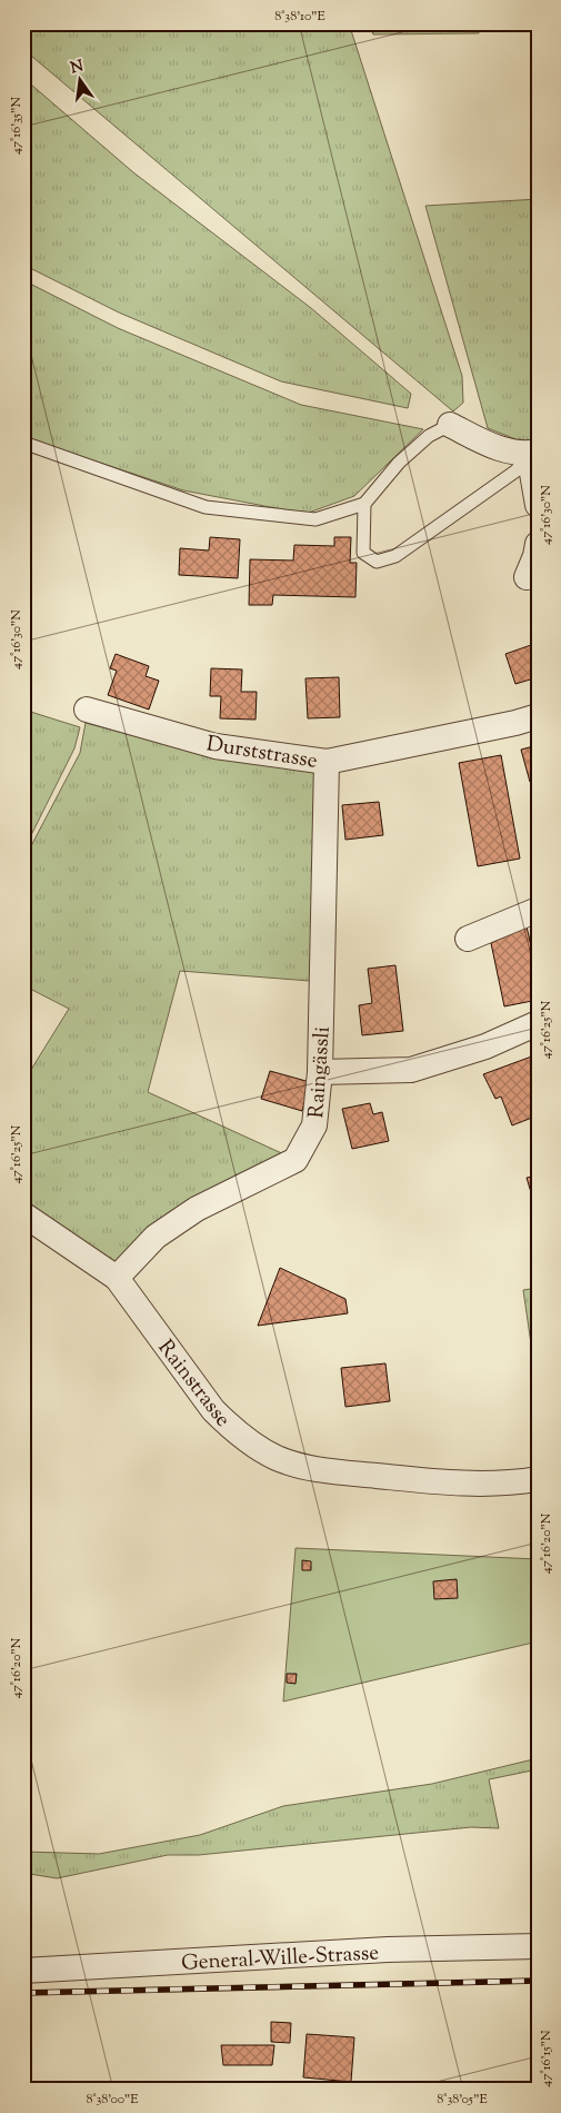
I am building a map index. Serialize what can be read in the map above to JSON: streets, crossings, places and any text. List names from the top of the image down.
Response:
{
  "streets": {
    "street": [
      "Durststrasse",
      "Raingässli",
      "Rainstrasse",
      "General-Wille-Strasse"
    ]
  },
  "crossings": [
    ["Durststrasse", "Raingässli"],
    ["Raingässli", "Rainstrasse"]
  ],
  "north": "top",
  "coordinates": [
    "8°38'10\"E",
    "47°16'35\"N",
    "47°16'30\"N",
    "47°16'25\"N",
    "47°16'20\"N",
    "47°16'15\"N",
    "8°38'00\"E",
    "8°38'05\"E"
  ]
}
